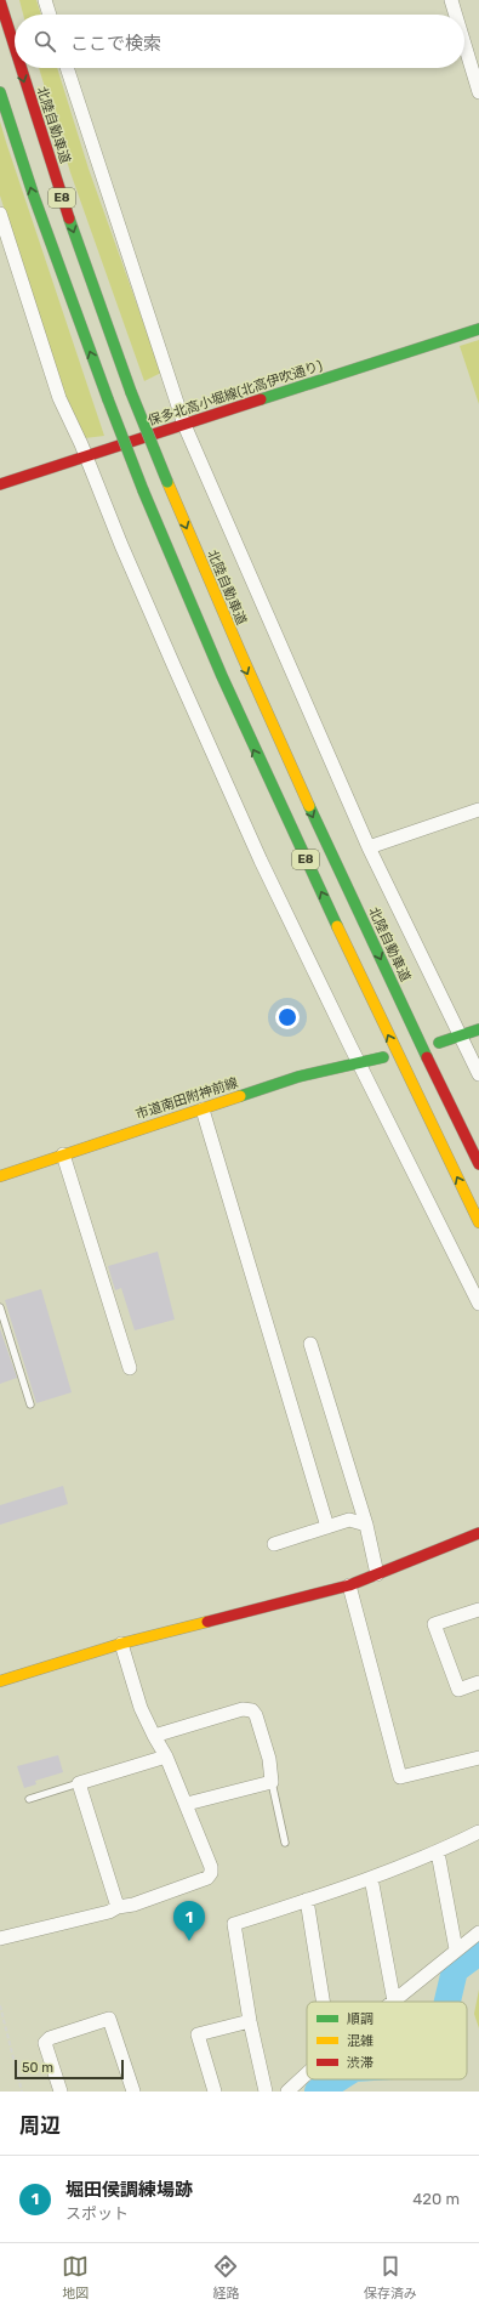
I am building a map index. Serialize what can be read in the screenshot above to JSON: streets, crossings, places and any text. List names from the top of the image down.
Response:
{
  "streets": {
    "main road": [
      "北陸自動車道",
      "E8",
      "保多北高小堀線(北高伊吹通り)",
      "市道南田附神前線"
    ]
  },
  "legend": ["順調", "混雑", "渋滞"],
  "scale_bar": "50 m",
  "page": {
    "search": "ここで検索",
    "pins": "1",
    "scale": "50 m",
    "heading": "周辺",
    "list": [
      {
        "mark": "1",
        "name": "堀田侯調練場跡",
        "note": "スポット",
        "value": "420 m"
      }
    ],
    "nav": ["地図", "経路", "保存済み"]
  }
}
